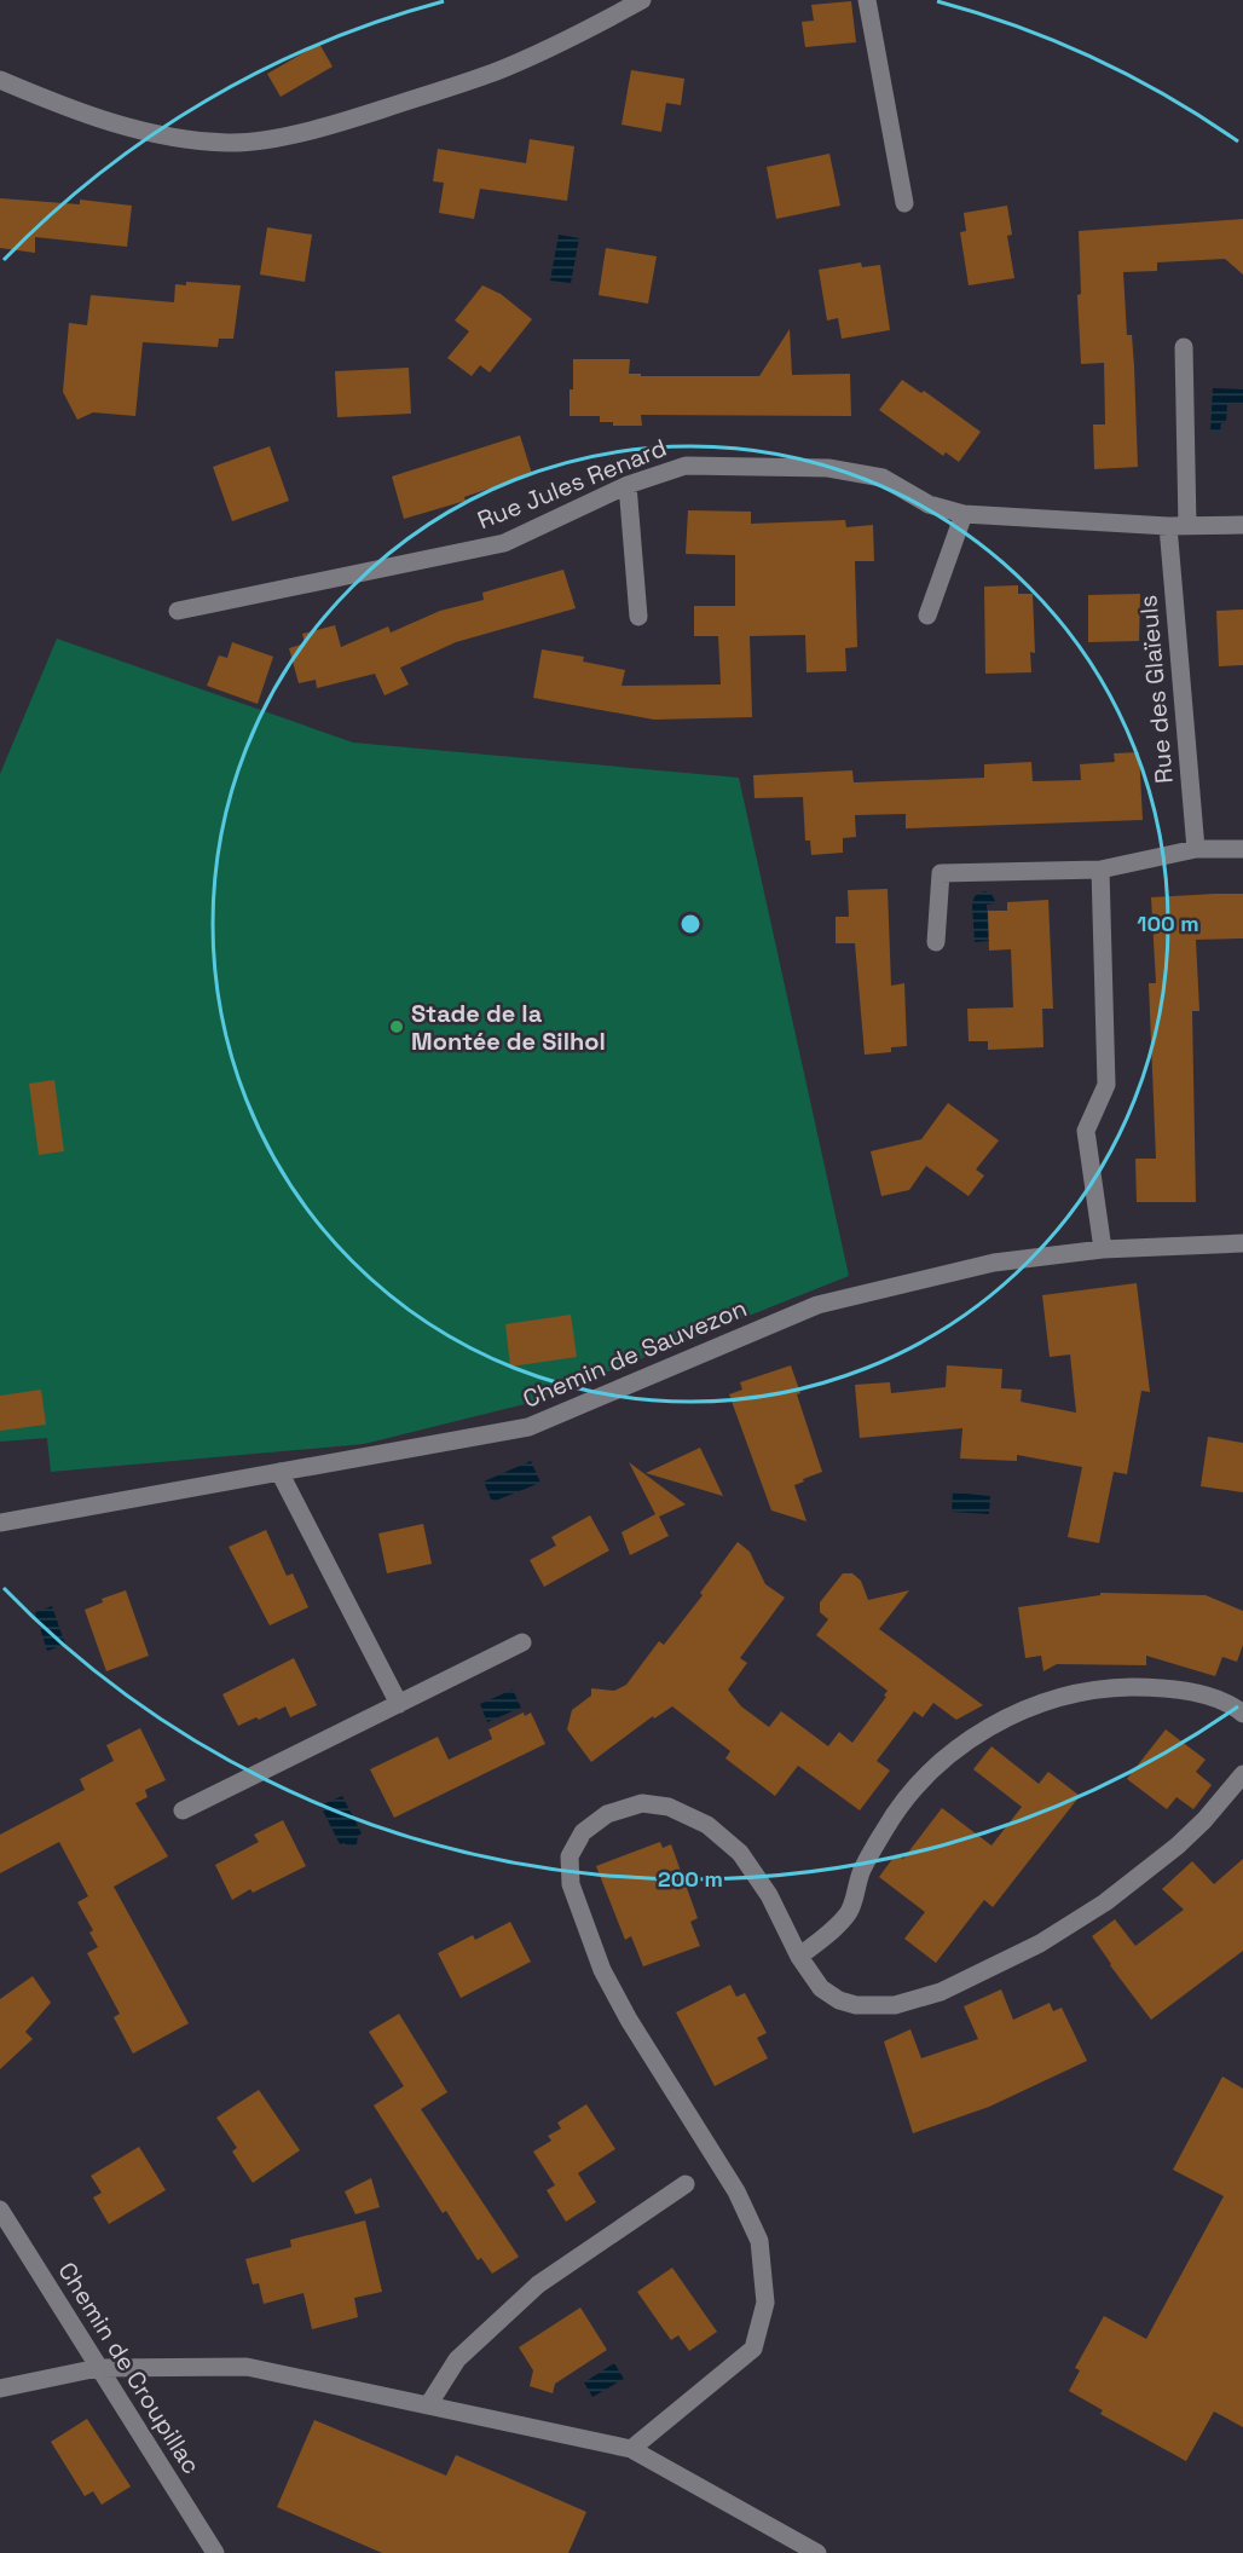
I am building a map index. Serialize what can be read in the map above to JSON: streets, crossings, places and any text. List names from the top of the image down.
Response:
{
  "streets": {
    "street": [
      "Rue Jules Renard",
      "Rue des Glaïeuls",
      "Chemin de Sauvezon",
      "Chemin de Croupillac"
    ]
  },
  "crossings": [
    ["Rue Jules Renard", "Rue des Glaïeuls"]
  ],
  "places": ["Stade de la Montée de Silhol"],
  "rings": ["100 m", "200 m"]
}
